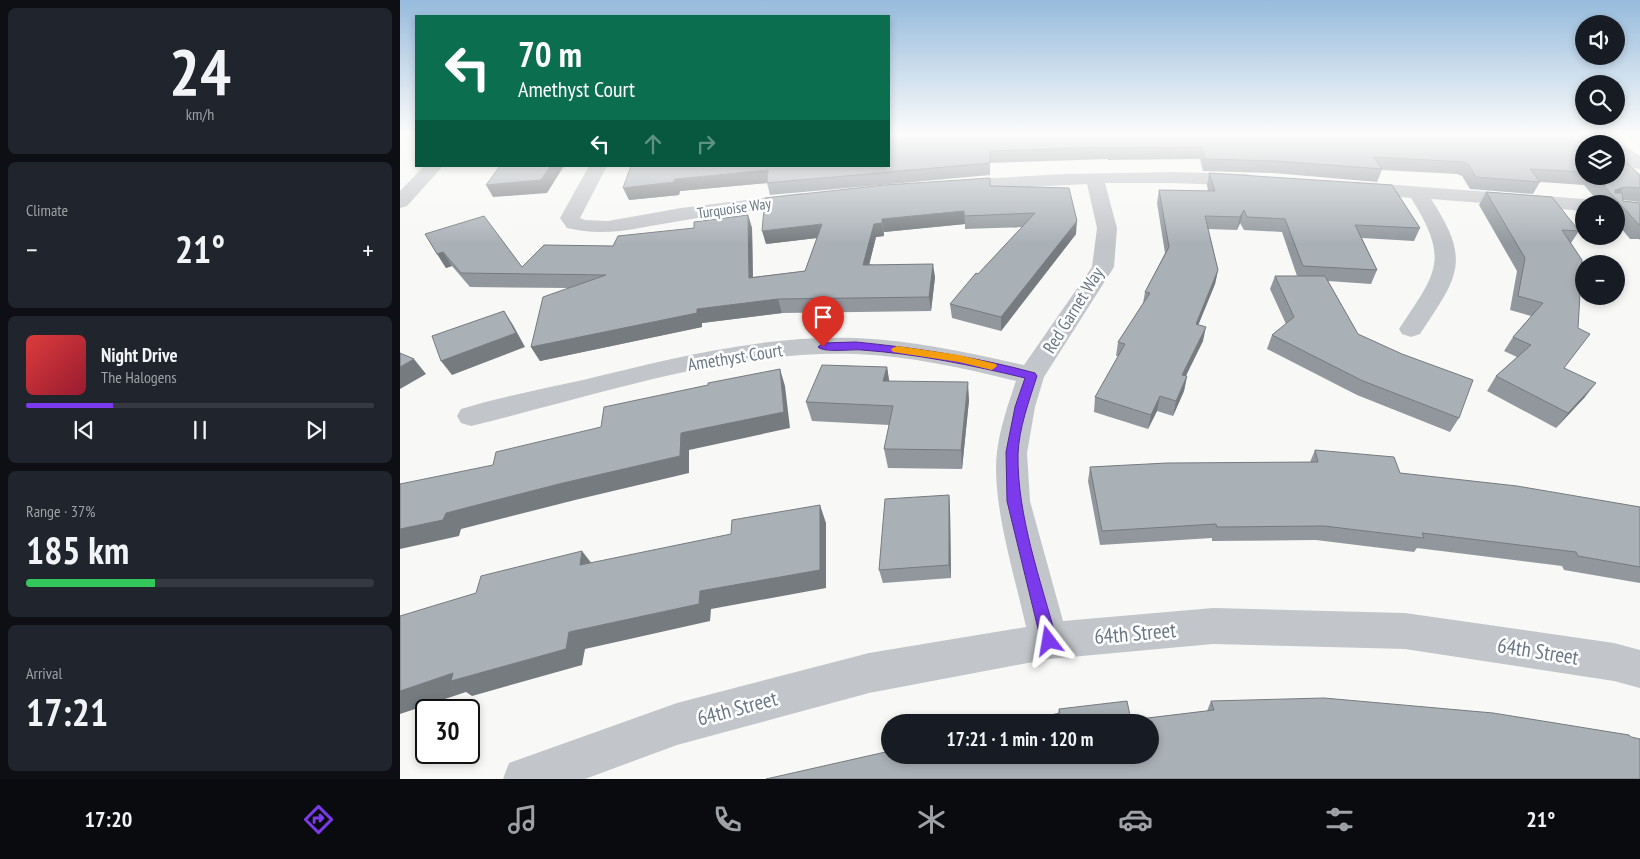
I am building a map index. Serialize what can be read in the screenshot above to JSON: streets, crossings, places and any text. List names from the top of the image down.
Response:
{
  "streets": {
    "street": [
      "Turquoise Way",
      "Red Garnet Way",
      "Amethyst Court",
      "64th Street"
    ]
  },
  "crossings": [
    ["Red Garnet Way", "Amethyst Court"],
    ["Red Garnet Way", "64th Street"]
  ],
  "page": {
    "tile": [
      ["24", "km/h"],
      "Climate",
      ["Range · 37%", "185 km"],
      ["Arrival", "17:21"]
    ],
    "map_buttons": ["+", "−"],
    "turn": ["70 m", "Amethyst Court"],
    "heat": ["−", "21°", "+"],
    "song": ["Night Drive", "The Halogens"],
    "limit": "30",
    "trip": "17:21 · 1 min · 120 m",
    "tabs": ["17:20", "21°"]
  }
}
